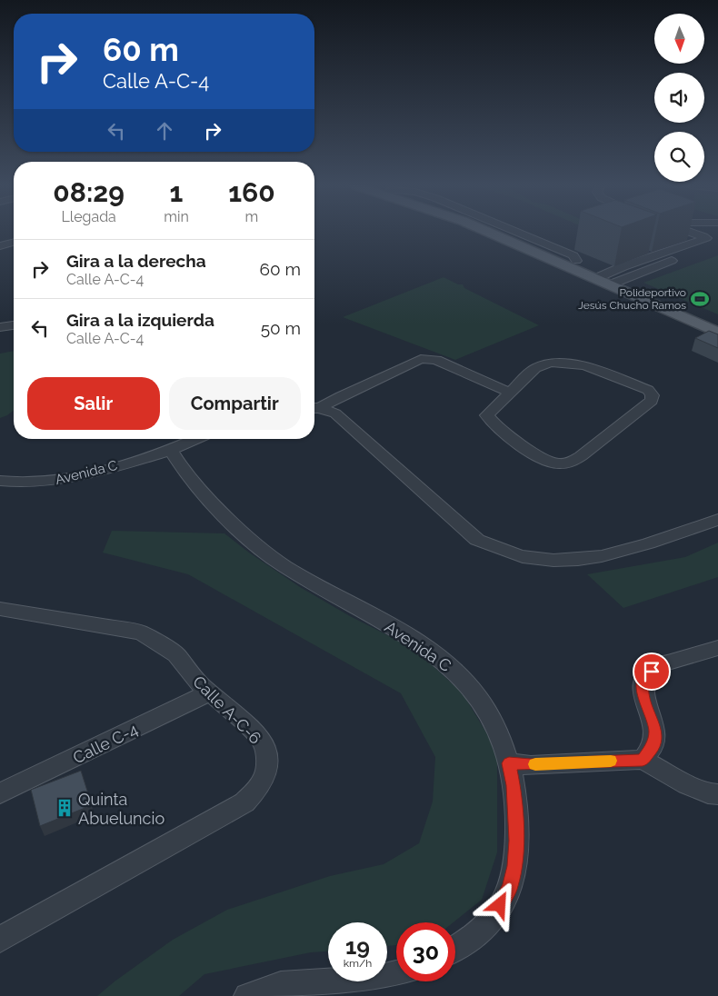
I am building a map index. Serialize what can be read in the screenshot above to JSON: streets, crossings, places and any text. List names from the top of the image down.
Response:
{
  "streets": {
    "street": ["Avenida C", "Calle A-C-6", "Calle C-4"]
  },
  "crossings": [
    ["Calle A-C-6", "Calle C-4"]
  ],
  "places": {
    "sports": ["Polideportivo Jesús Chucho Ramos"],
    "building": ["Quinta Abueluncio"]
  },
  "north": "bottom",
  "page": {
    "turn": ["60 m", "Calle A-C-4"],
    "eta": [
      "08:29",
      "Llegada",
      "1",
      "min",
      "160",
      "m"
    ],
    "list": [
      {
        "name": "Gira a la derecha",
        "note": "Calle A-C-4",
        "value": "60 m"
      },
      {
        "name": "Gira a la izquierda",
        "note": "Calle A-C-4",
        "value": "50 m"
      }
    ],
    "buttons": ["Salir", "Compartir"],
    "speed": "19 km/h",
    "limit": "30"
  }
}
